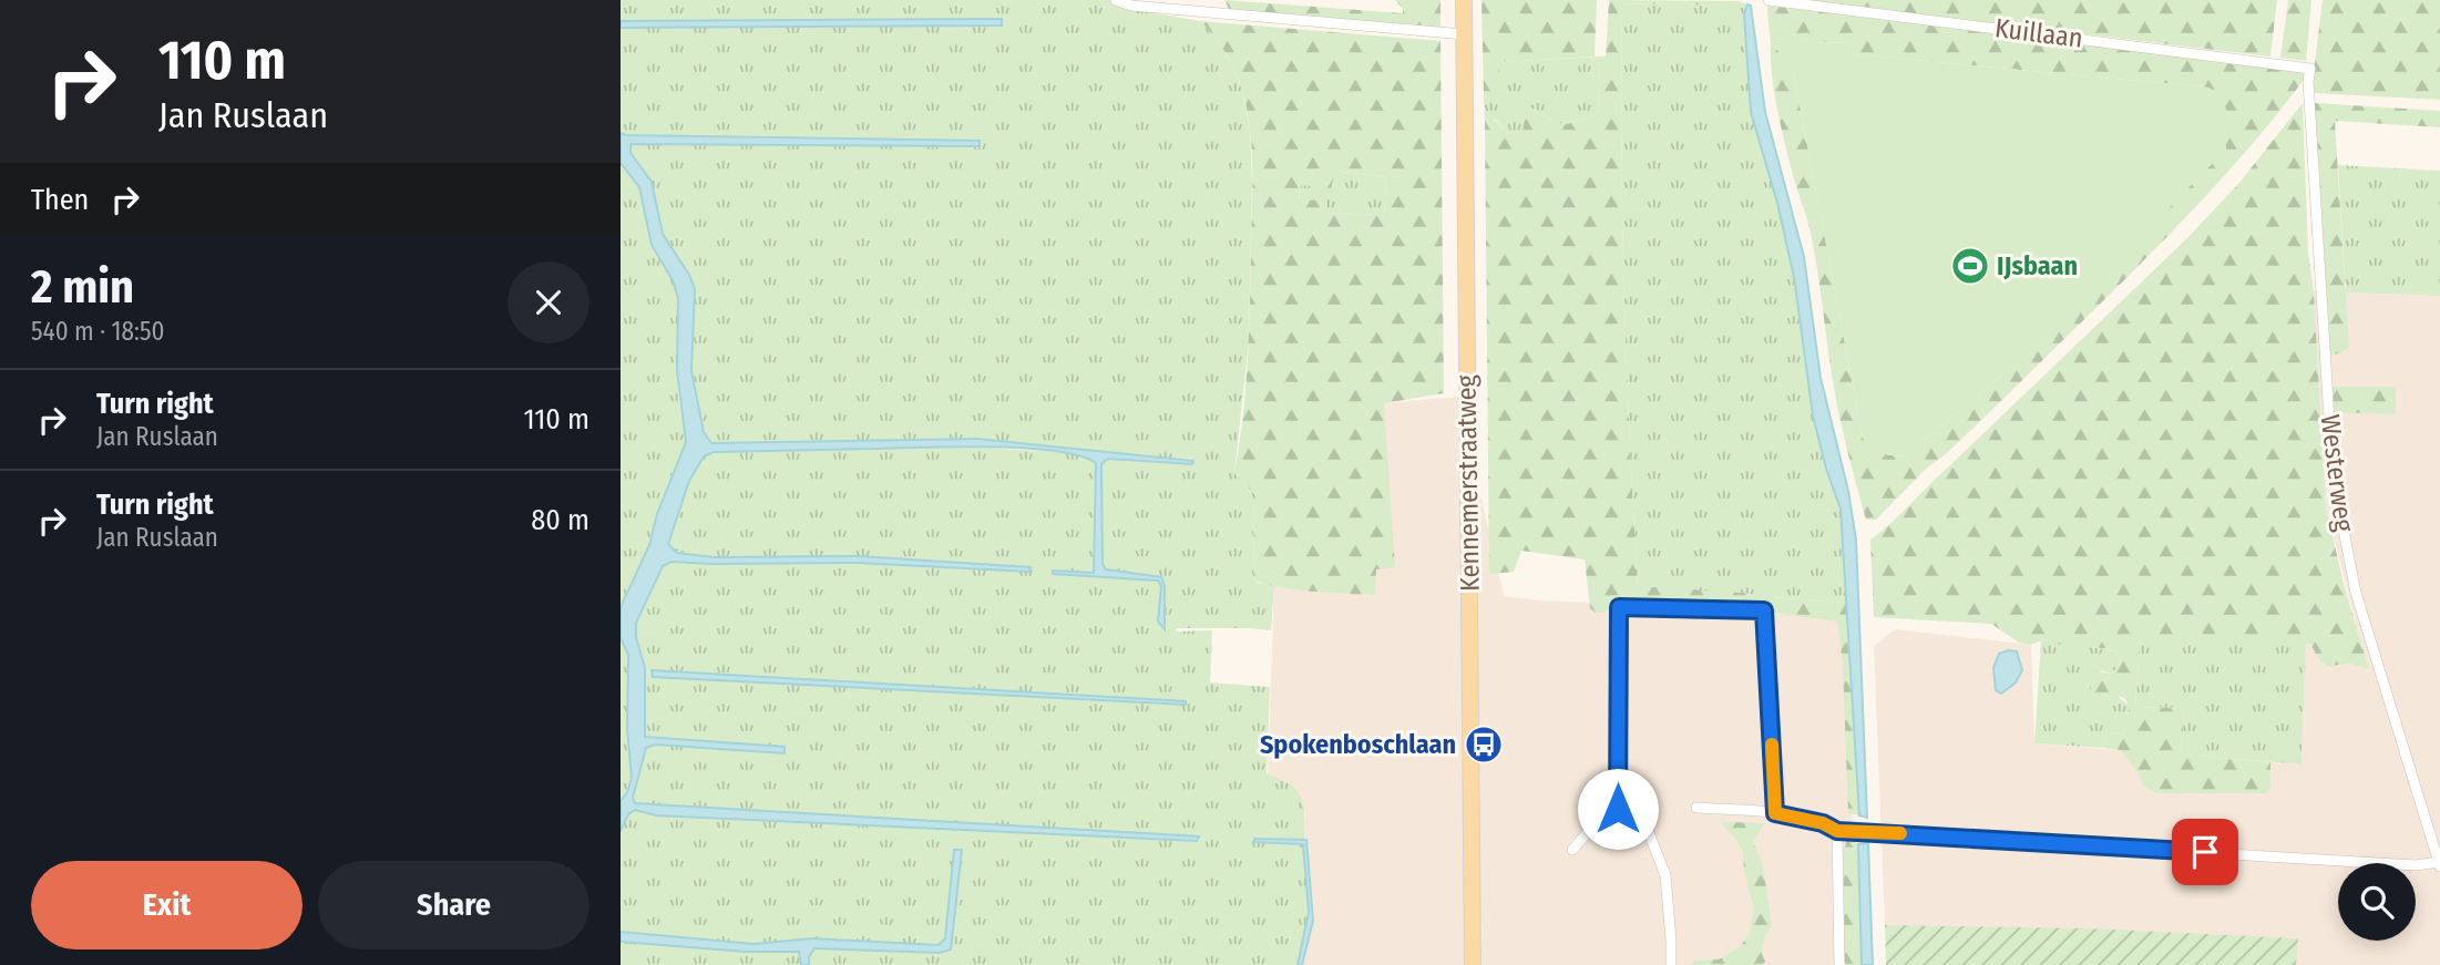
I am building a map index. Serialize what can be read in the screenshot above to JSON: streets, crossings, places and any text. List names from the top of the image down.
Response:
{
  "streets": {
    "main road": ["Kennemerstraatweg"],
    "street": ["Kuillaan", "Westerweg"]
  },
  "crossings": [
    ["Kuillaan", "Westerweg"]
  ],
  "places": {
    "sports": ["IJsbaan"],
    "bus stop": ["Spokenboschlaan"]
  },
  "page": {
    "turn": ["110 m", "Jan Ruslaan"],
    "then": "Then",
    "heading": ["2 min", "540 m · 18:50"],
    "list": [
      {
        "name": "Turn right",
        "note": "Jan Ruslaan",
        "value": "110 m"
      },
      {
        "name": "Turn right",
        "note": "Jan Ruslaan",
        "value": "80 m"
      }
    ],
    "buttons": ["Exit", "Share"]
  }
}
